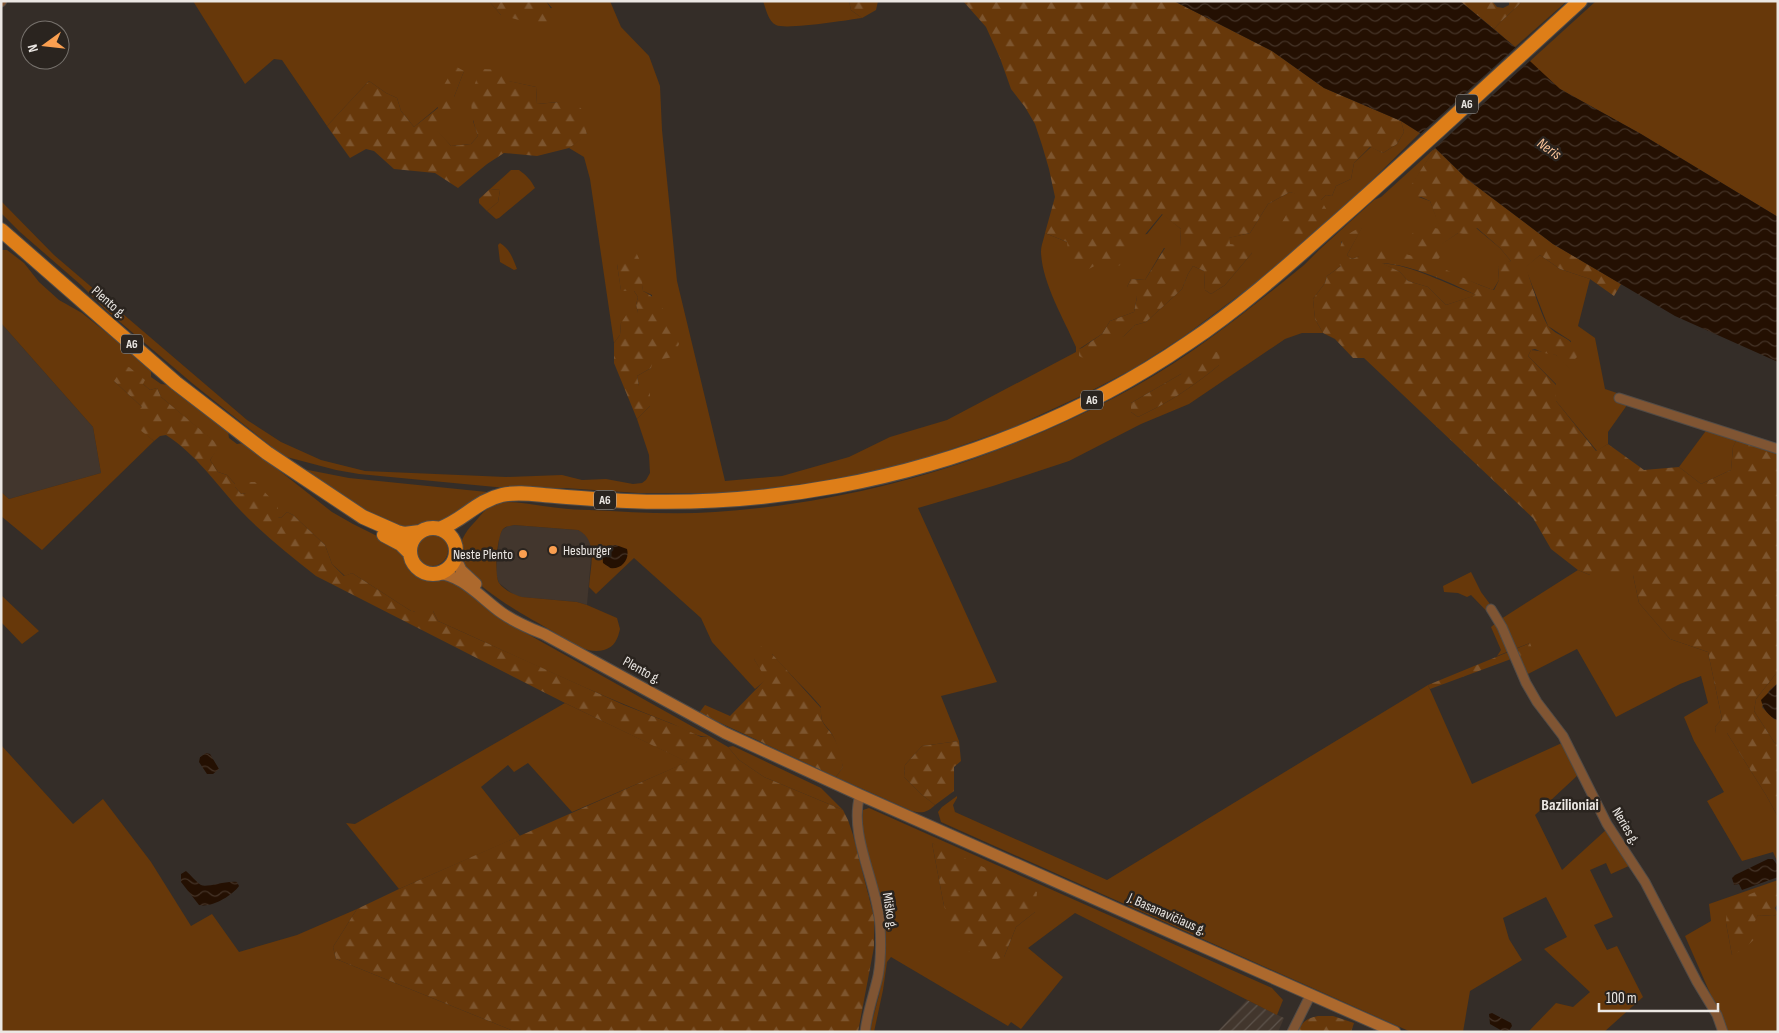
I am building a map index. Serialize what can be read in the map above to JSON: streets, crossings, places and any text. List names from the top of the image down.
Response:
{
  "streets": {
    "highway": ["A6", "Plento g."],
    "main road": ["J. Basanavičiaus g."],
    "street": ["Neries g.", "Miško g."]
  },
  "crossings": [
    ["A6", "Plento g."],
    ["Plento g.", "Miško g."],
    ["Plento g.", "J. Basanavičiaus g."],
    ["Miško g.", "J. Basanavičiaus g."]
  ],
  "districts": ["Bazilioniai"],
  "water": ["Neris"],
  "places": ["Hesburger", "Neste Plento"],
  "scale_bar": "100 m",
  "north": "left"
}
